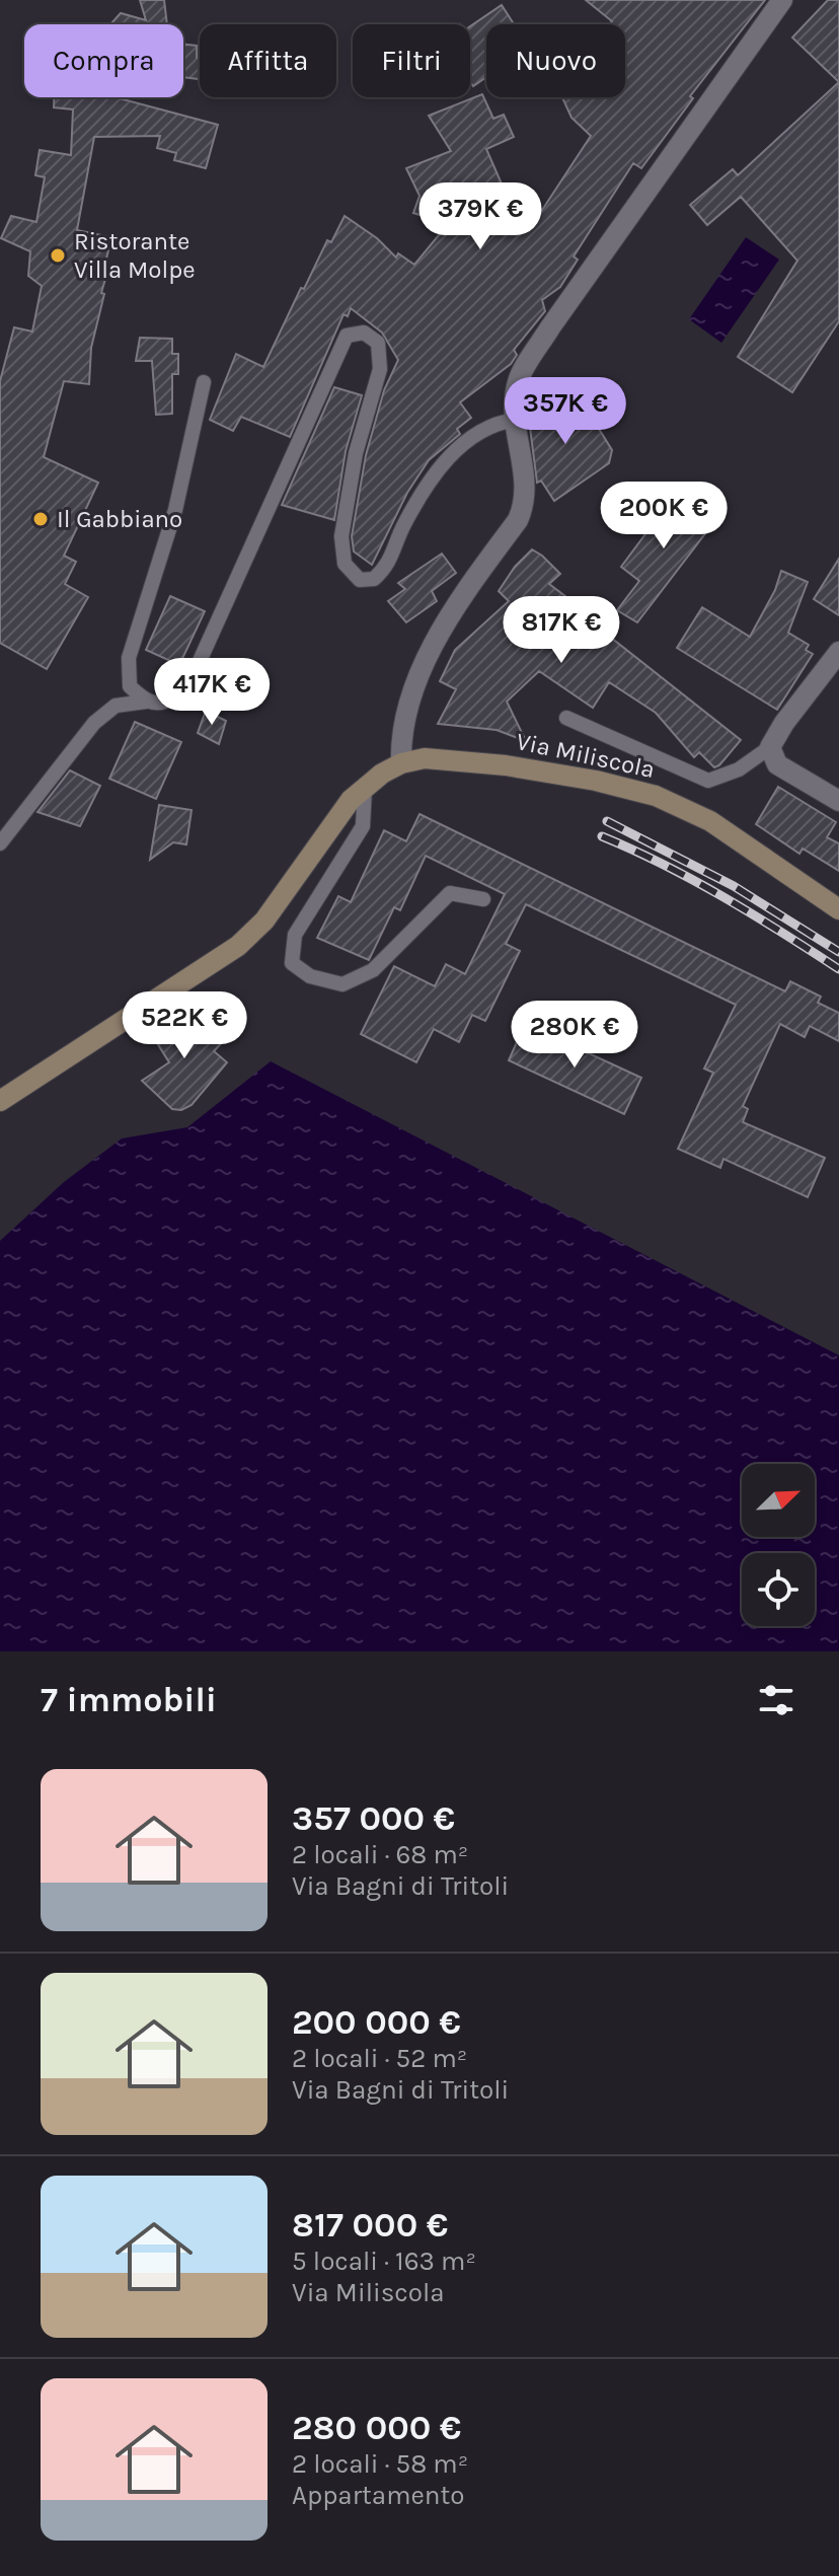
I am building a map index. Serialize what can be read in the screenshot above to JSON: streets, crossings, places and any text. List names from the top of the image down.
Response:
{
  "streets": {
    "main road": ["Via Miliscola"]
  },
  "places": ["Ristorante Villa Molpe", "Il Gabbiano"],
  "north": "top right",
  "page": {
    "chip": [
      "Compra",
      "Affitta",
      "Filtri",
      "Nuovo"
    ],
    "price": [
      "379K €",
      "357K €",
      "200K €",
      "817K €",
      "417K €",
      "522K €",
      "280K €"
    ],
    "heading": "7 immobili",
    "list": [
      {
        "name": "357 000 €",
        "note": "2 locali · 68 m² · Via Bagni di Tritoli"
      },
      {
        "name": "200 000 €",
        "note": "2 locali · 52 m² · Via Bagni di Tritoli"
      },
      {
        "name": "817 000 €",
        "note": "5 locali · 163 m² · Via Miliscola"
      },
      {
        "name": "280 000 €",
        "note": "2 locali · 58 m² · Appartamento"
      }
    ]
  }
}
